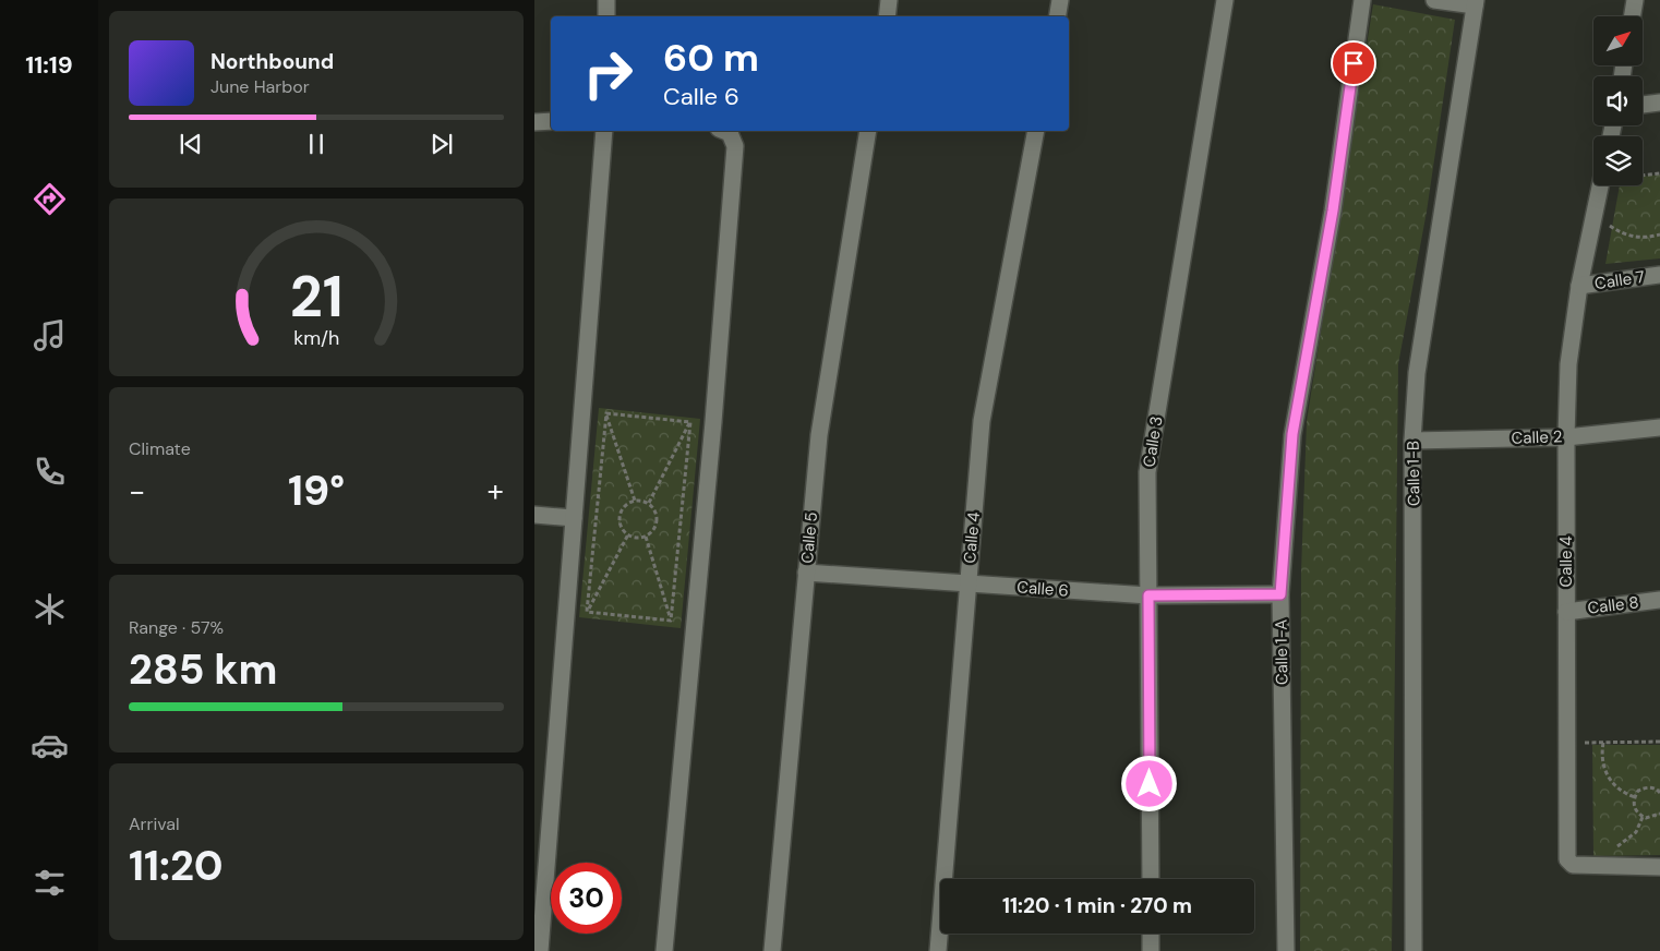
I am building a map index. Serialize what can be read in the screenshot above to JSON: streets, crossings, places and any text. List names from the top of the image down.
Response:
{
  "streets": {
    "street": [
      "Calle 7",
      "Calle 2",
      "Calle 3",
      "Calle 1-B",
      "Calle 5",
      "Calle 4",
      "Calle 6",
      "Calle 8",
      "Calle 1-A"
    ]
  },
  "crossings": [
    ["Calle 7", "Calle 4"],
    ["Calle 2", "Calle 1-B"],
    ["Calle 2", "Calle 4"],
    ["Calle 3", "Calle 6"],
    ["Calle 5", "Calle 6"],
    ["Calle 4", "Calle 6"],
    ["Calle 4", "Calle 8"],
    ["Calle 6", "Calle 1-A"]
  ],
  "north": "top right",
  "page": {
    "tabs": "11:19",
    "turn": ["60 m", "Calle 6"],
    "song": ["Northbound", "June Harbor"],
    "tile": [
      "Climate",
      ["Range · 57%", "285 km"],
      ["Arrival", "11:20"]
    ],
    "heat": ["−", "19°", "+"],
    "limit": "30",
    "trip": "11:20 · 1 min · 270 m",
    "gauge": ["21", "km/h"]
  }
}
